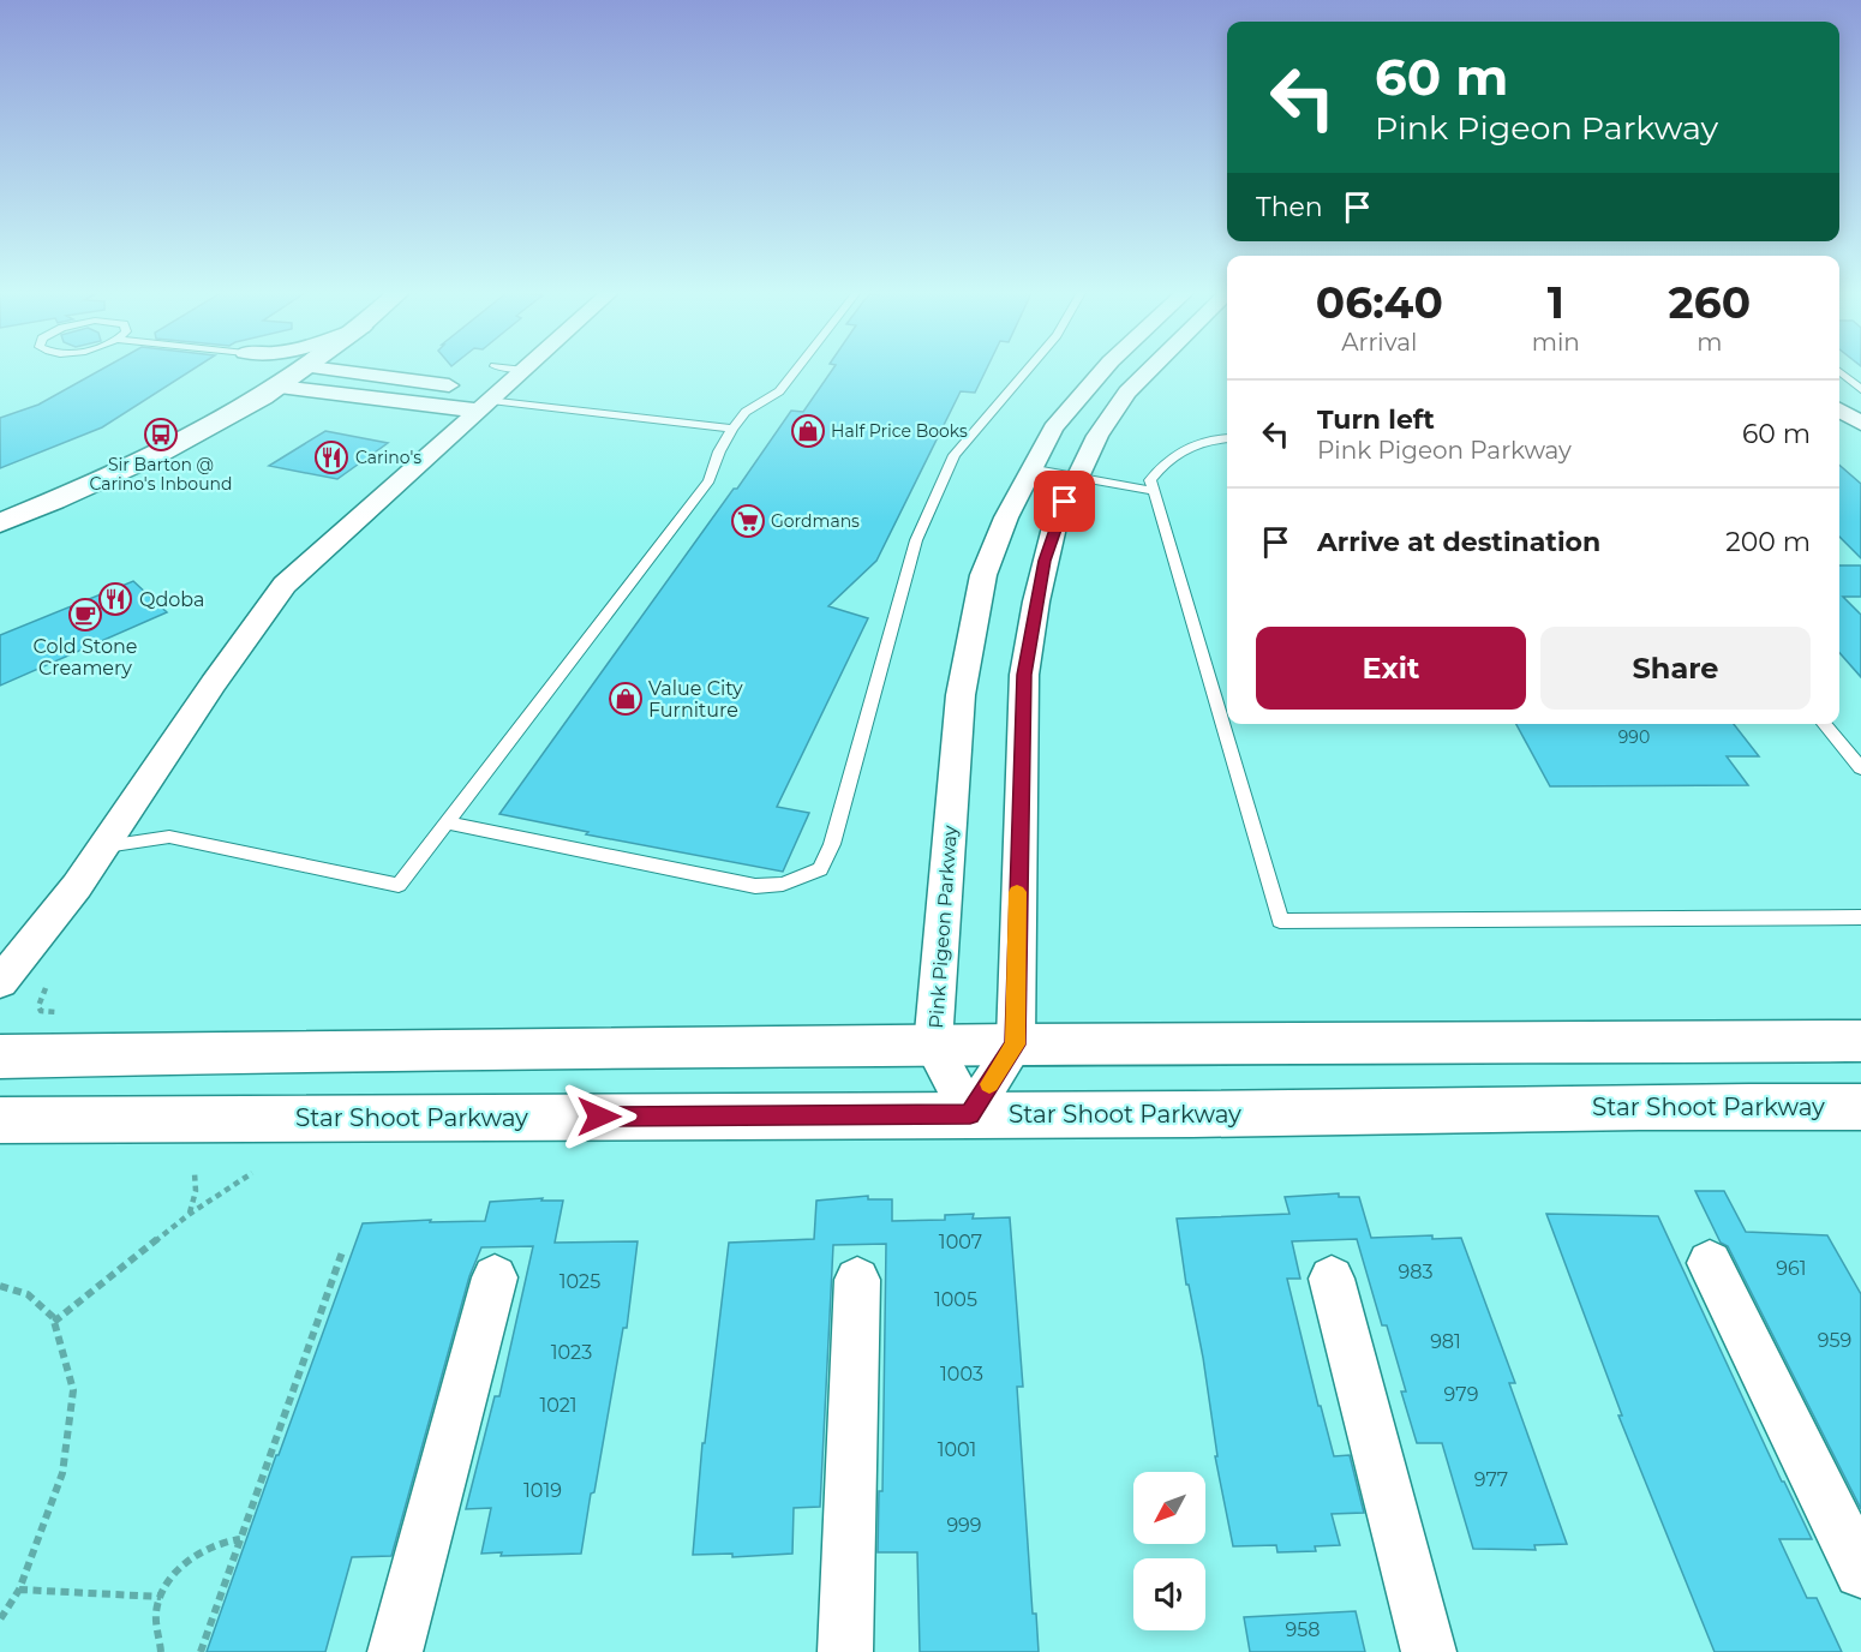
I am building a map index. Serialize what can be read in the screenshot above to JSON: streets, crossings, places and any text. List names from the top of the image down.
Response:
{
  "streets": {
    "street": ["Pink Pigeon Parkway", "Star Shoot Parkway"]
  },
  "crossings": [
    ["Pink Pigeon Parkway", "Star Shoot Parkway"]
  ],
  "places": {
    "shop": ["Half Price Books", "Value City Furniture"],
    "bus stop": ["Sir Barton @ Carino's Inbound"],
    "restaurant": ["Carino's", "Qdoba"],
    "supermarket": ["Gordmans"],
    "cafe": ["Cold Stone Creamery"]
  },
  "house_numbers": [
    "990",
    "1007",
    "961",
    "983",
    "1025",
    "1005",
    "959",
    "981",
    "1023",
    "1003",
    "979",
    "1021",
    "1001",
    "977",
    "1019",
    "999",
    "958"
  ],
  "north": "bottom left",
  "page": {
    "turn": ["60 m", "Pink Pigeon Parkway"],
    "then": "Then",
    "eta": [
      "06:40",
      "Arrival",
      "1",
      "min",
      "260",
      "m"
    ],
    "list": [
      {
        "name": "Turn left",
        "note": "Pink Pigeon Parkway",
        "value": "60 m"
      },
      {
        "name": "Arrive at destination",
        "value": "200 m"
      }
    ],
    "buttons": ["Exit", "Share"]
  }
}
